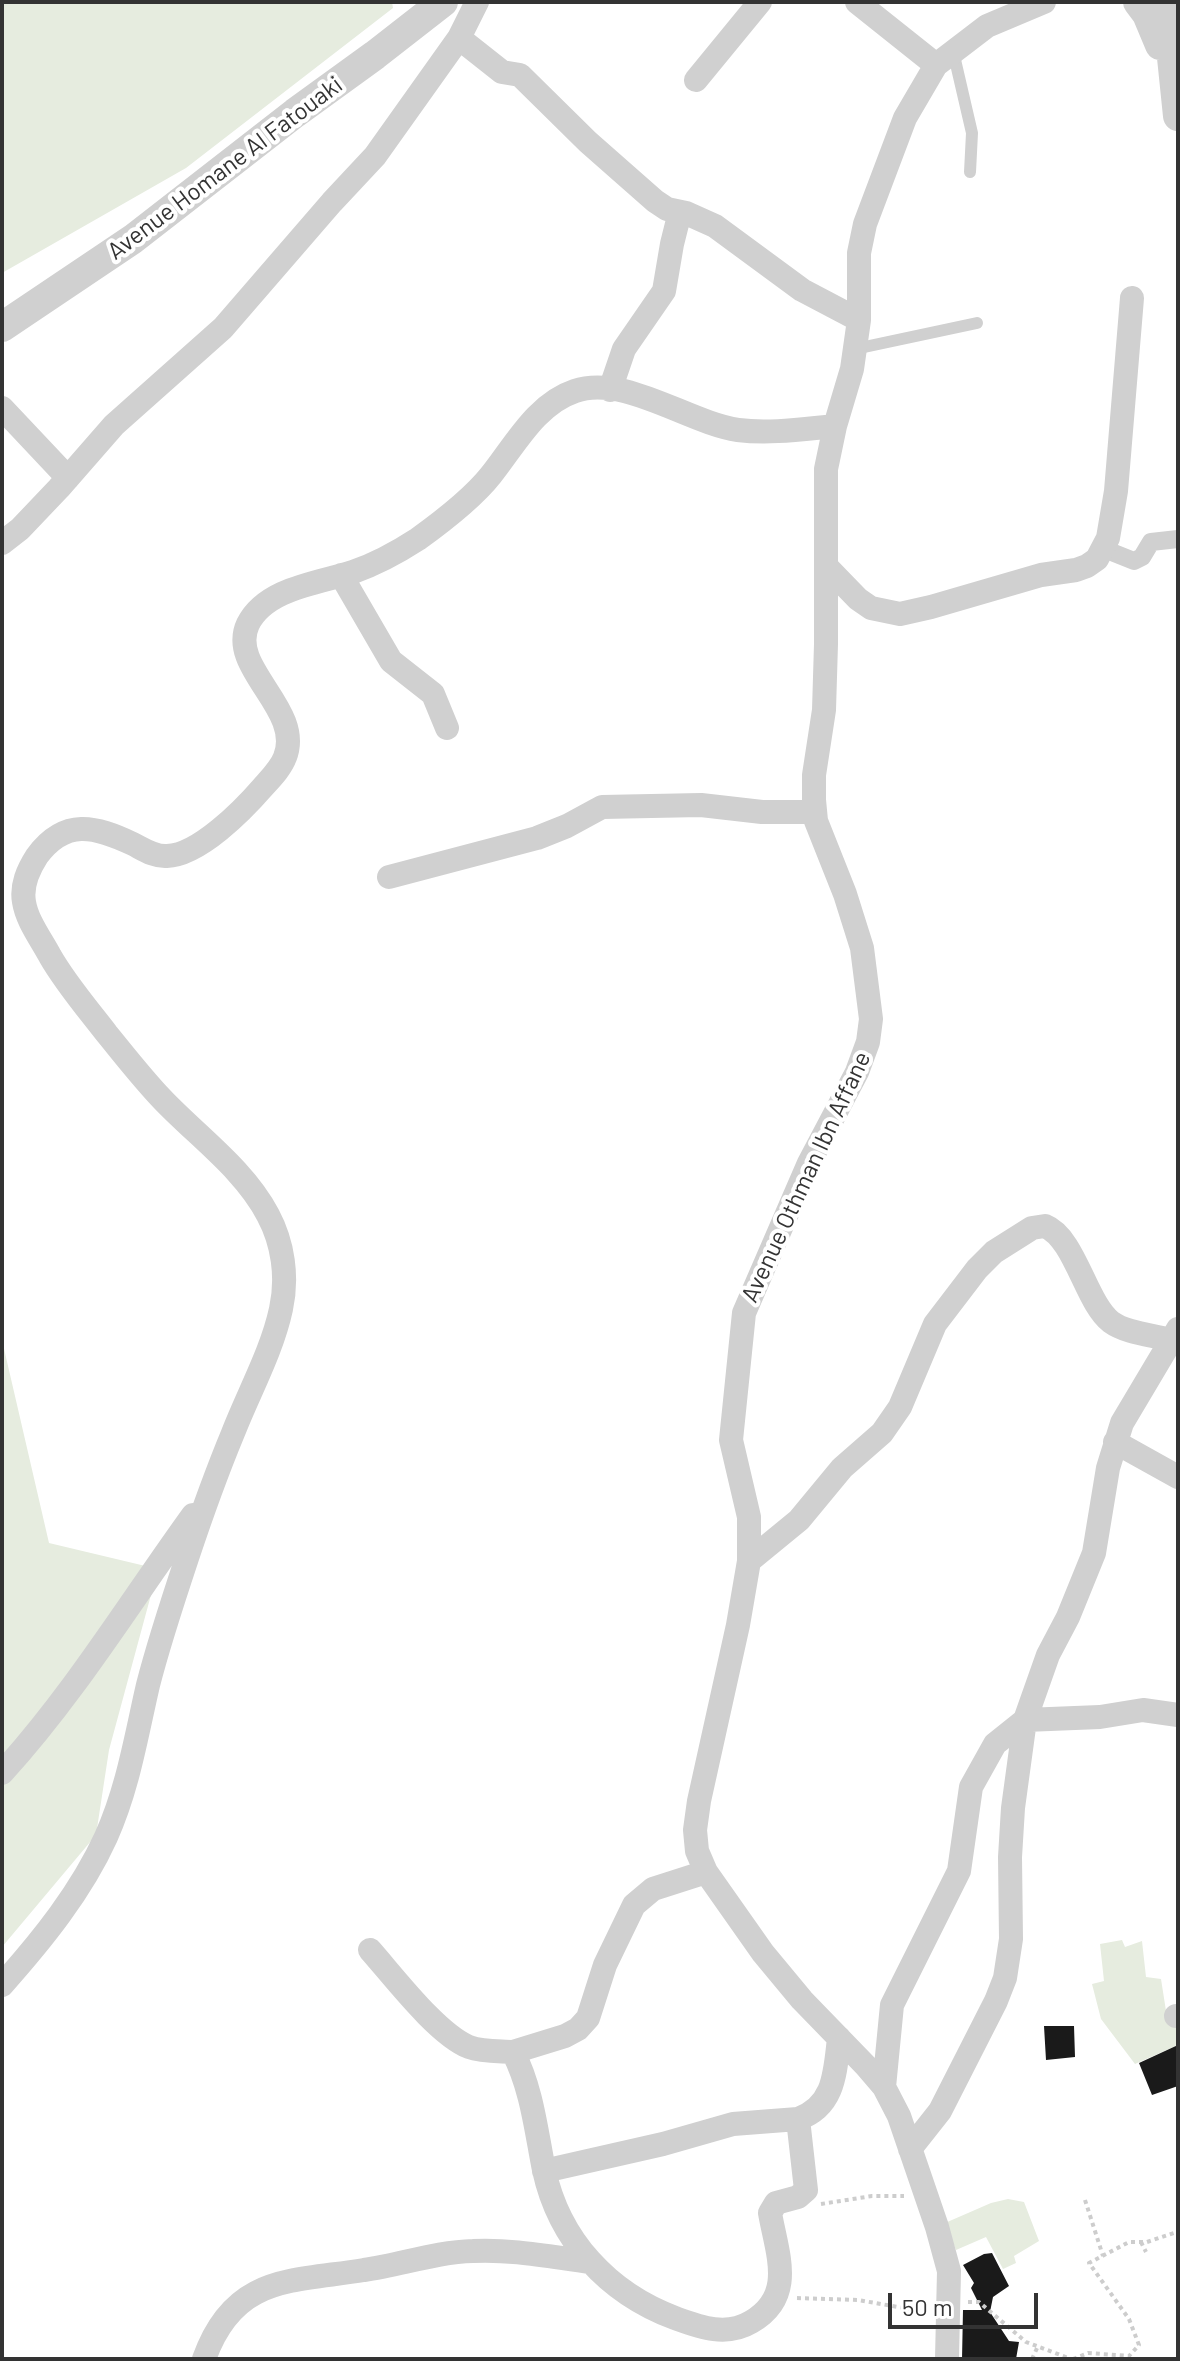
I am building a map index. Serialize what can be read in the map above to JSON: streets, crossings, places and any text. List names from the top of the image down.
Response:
{
  "streets": {
    "street": ["Avenue Homane Al Fatouaki", "Avenue Othman Ibn Affane"]
  },
  "scale_bar": "50 m"
}
